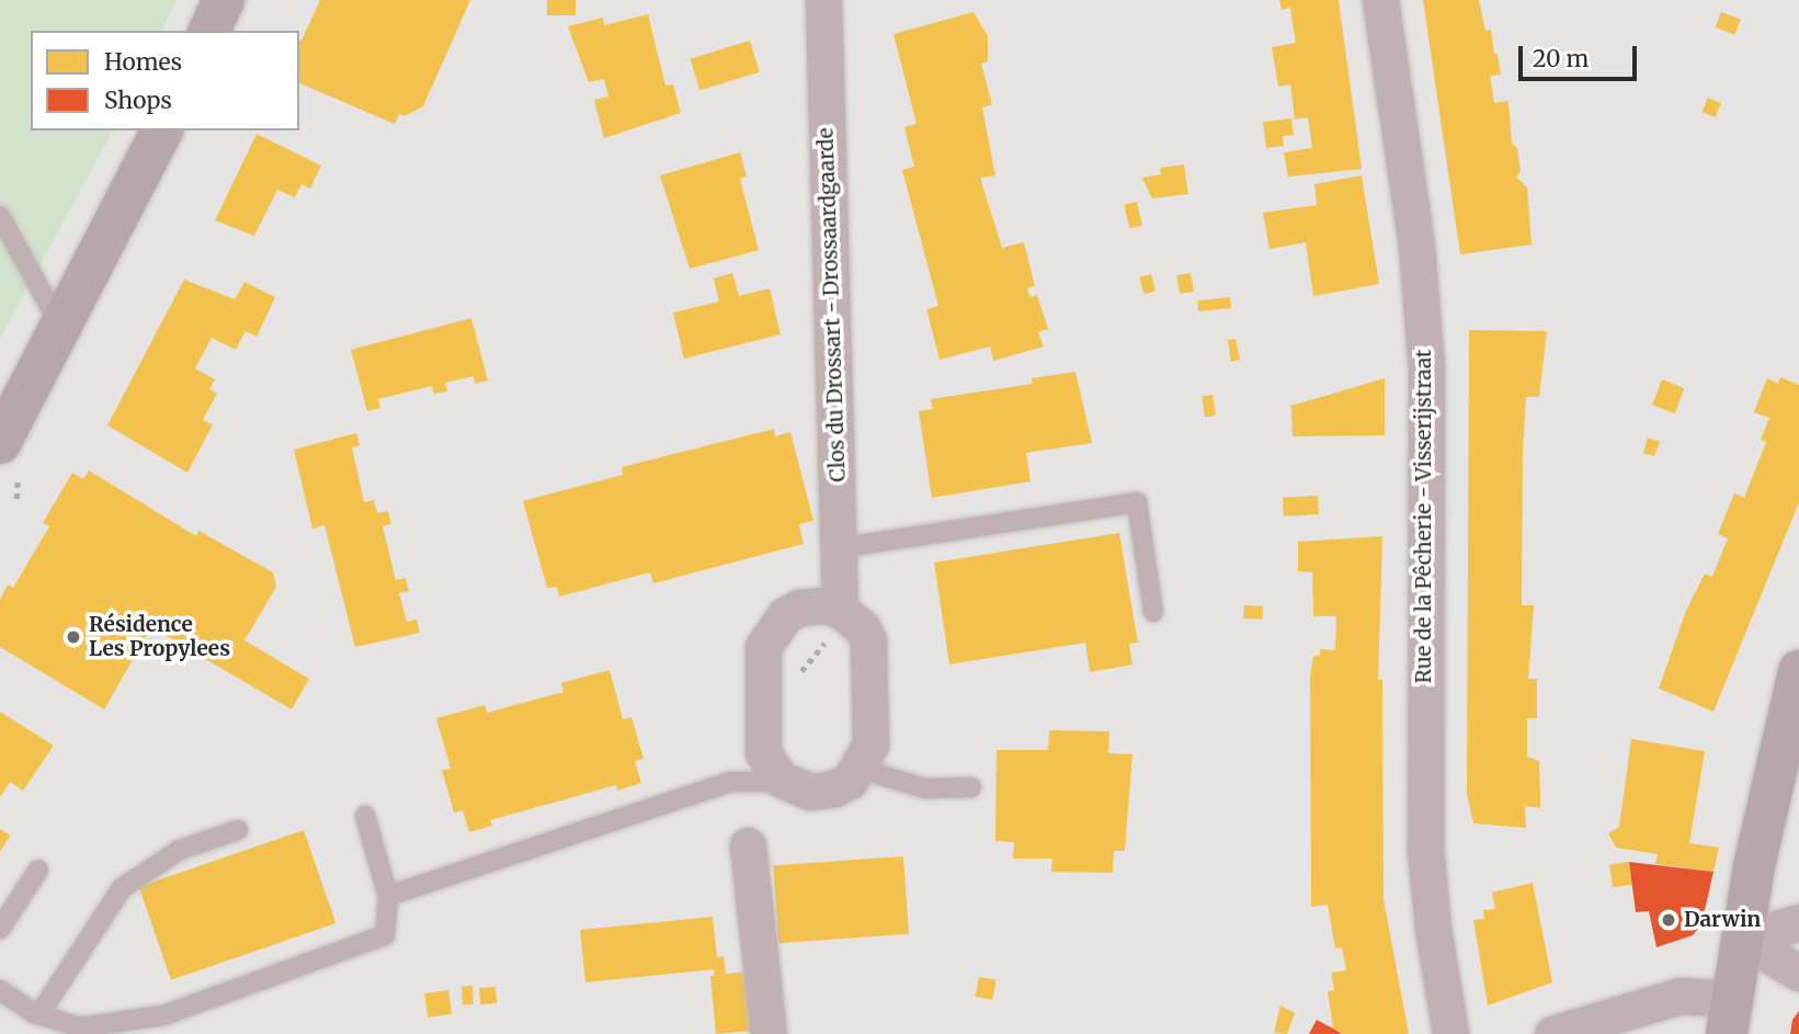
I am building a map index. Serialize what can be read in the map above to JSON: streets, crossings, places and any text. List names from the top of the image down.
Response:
{
  "streets": {
    "street": ["Clos du Drossart - Drossaardgaarde", "Rue de la Pêcherie - Visserijstraat"]
  },
  "places": ["Résidence Les Propylees", "Darwin"],
  "legend": ["Homes", "Shops"],
  "scale_bar": "20 m"
}
